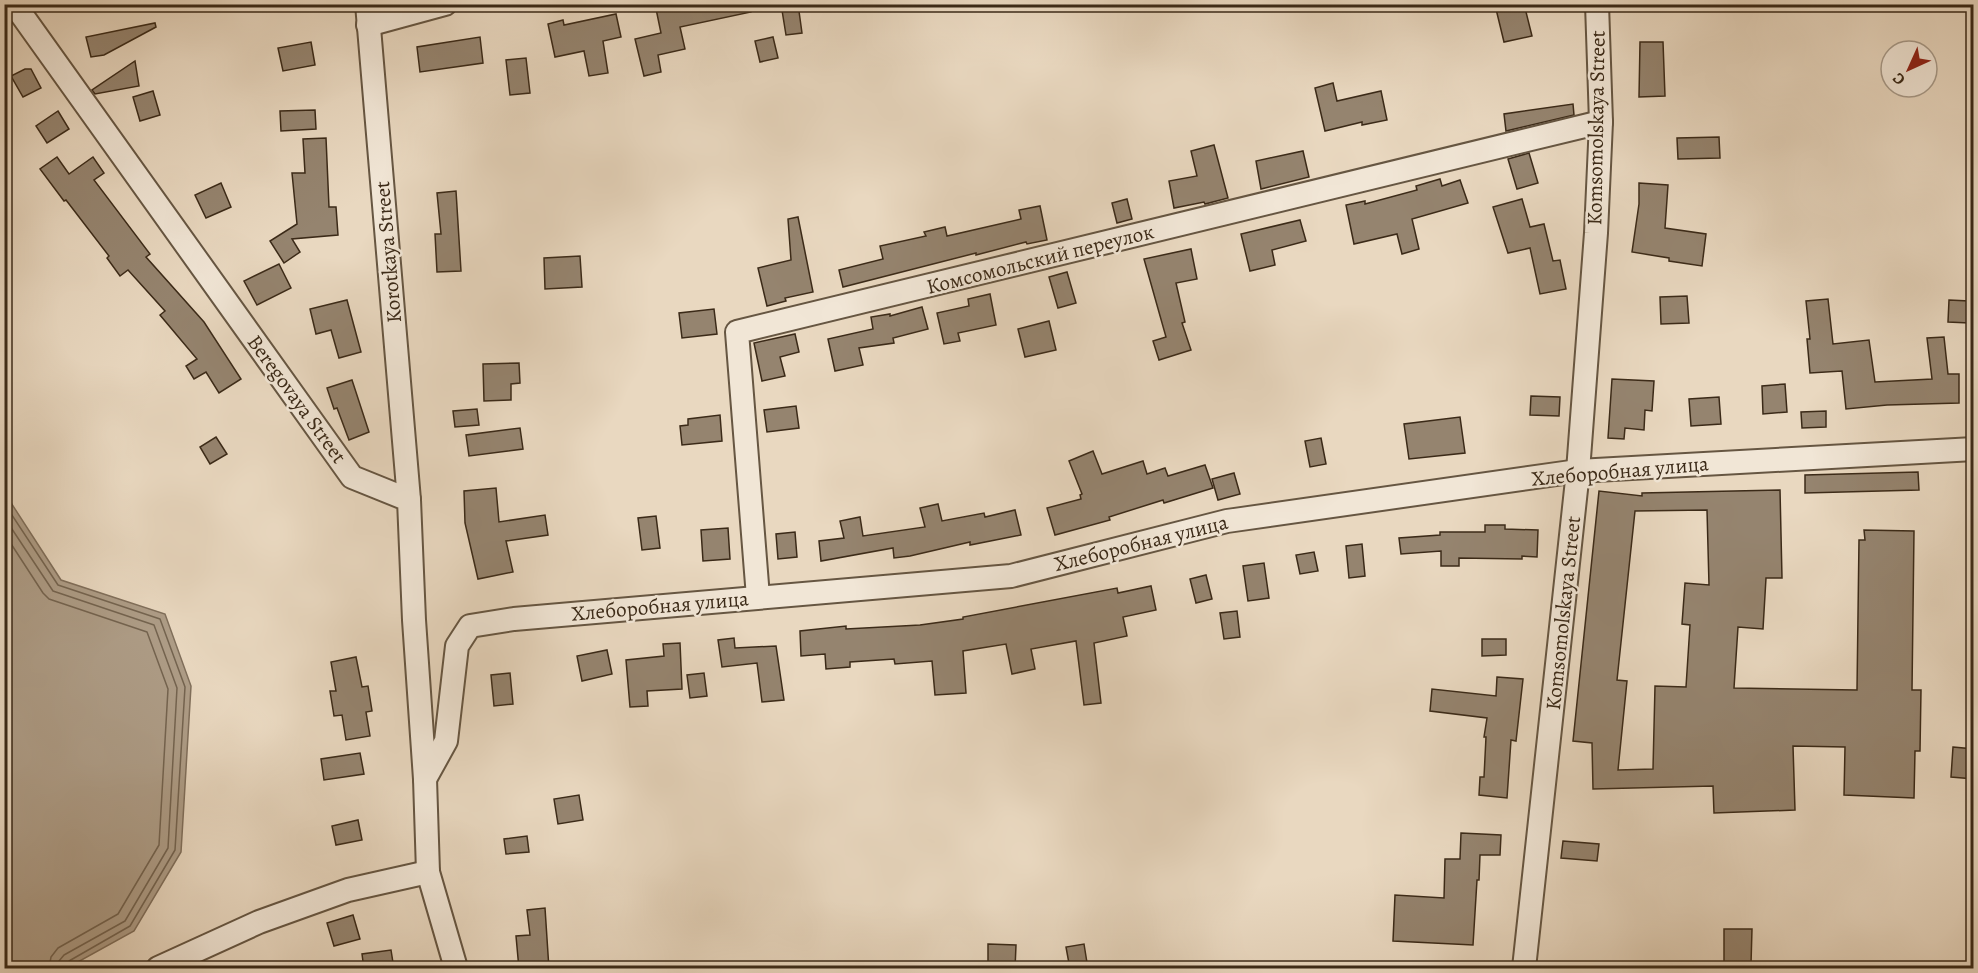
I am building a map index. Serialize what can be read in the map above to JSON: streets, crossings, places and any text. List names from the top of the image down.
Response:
{
  "streets": {
    "street": [
      "Komsomolskaya Street",
      "Korotkaya Street",
      "Комсомольский переулок",
      "Beregovaya Street",
      "Хлеборобная улица"
    ]
  },
  "crossings": [
    ["Komsomolskaya Street", "Комсомольский переулок"],
    ["Komsomolskaya Street", "Хлеборобная улица"],
    ["Korotkaya Street", "Beregovaya Street"],
    ["Комсомольский переулок", "Хлеборобная улица"]
  ],
  "north": "bottom left"
}
